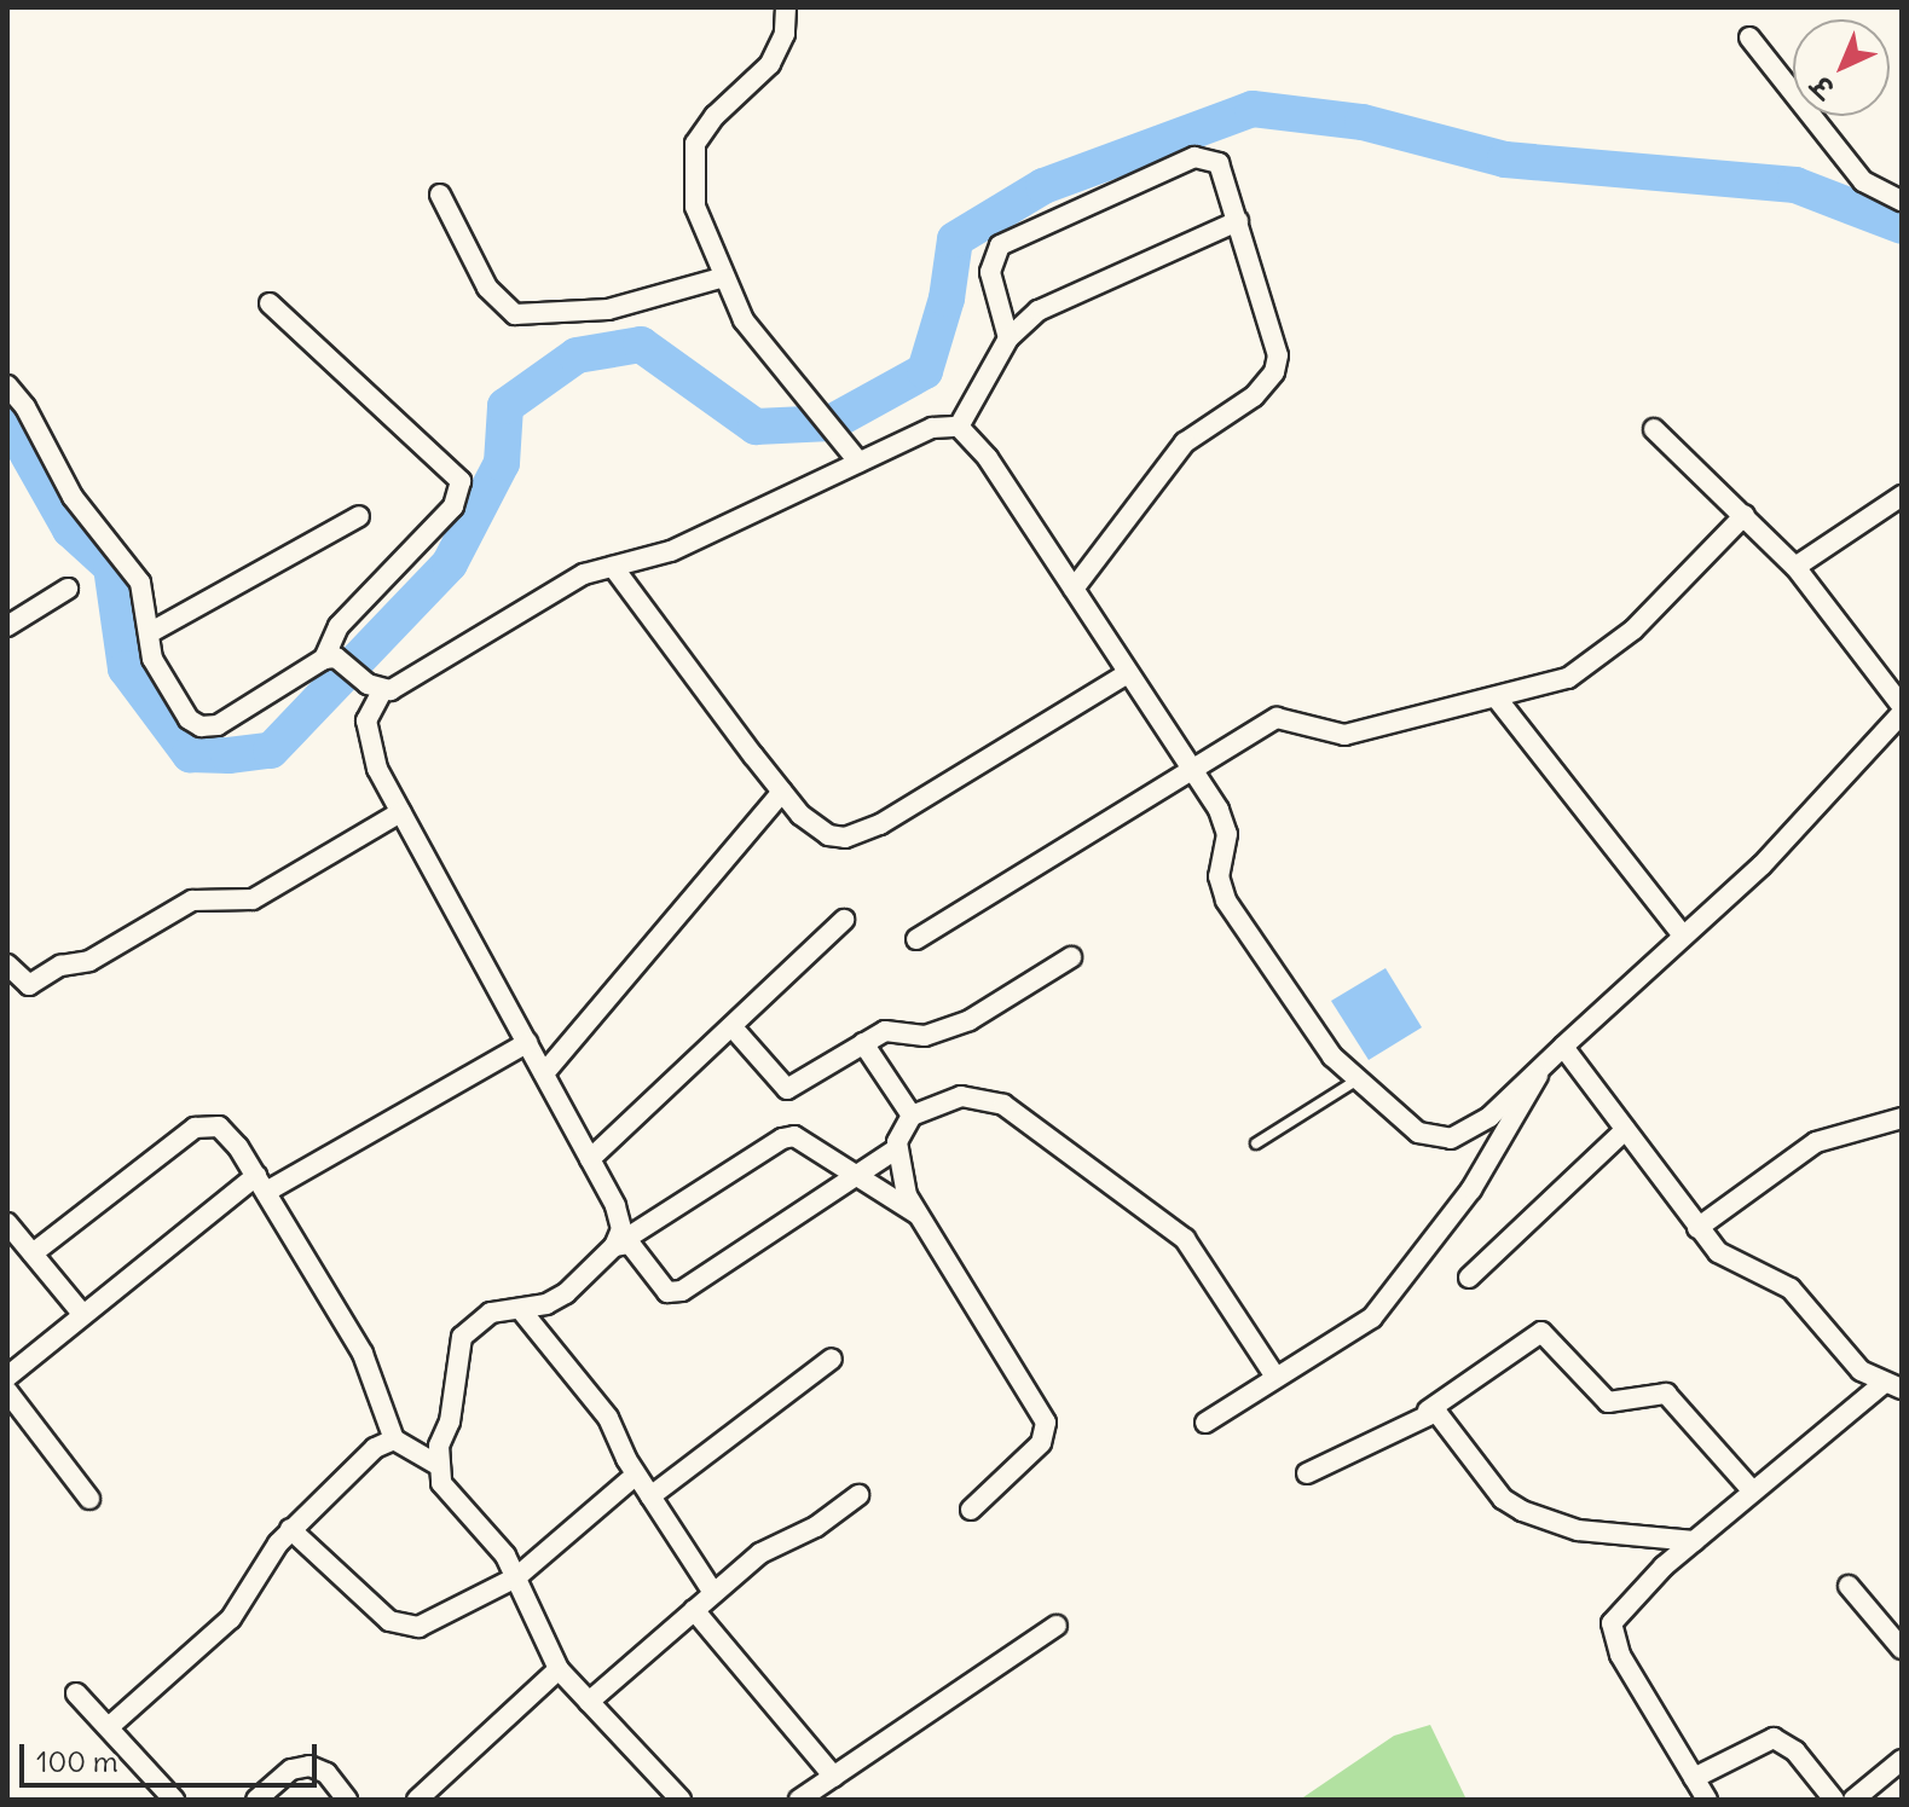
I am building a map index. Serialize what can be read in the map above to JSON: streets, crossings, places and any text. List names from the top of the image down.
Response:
{
  "scale_bar": "100 m",
  "north": "bottom left"
}
